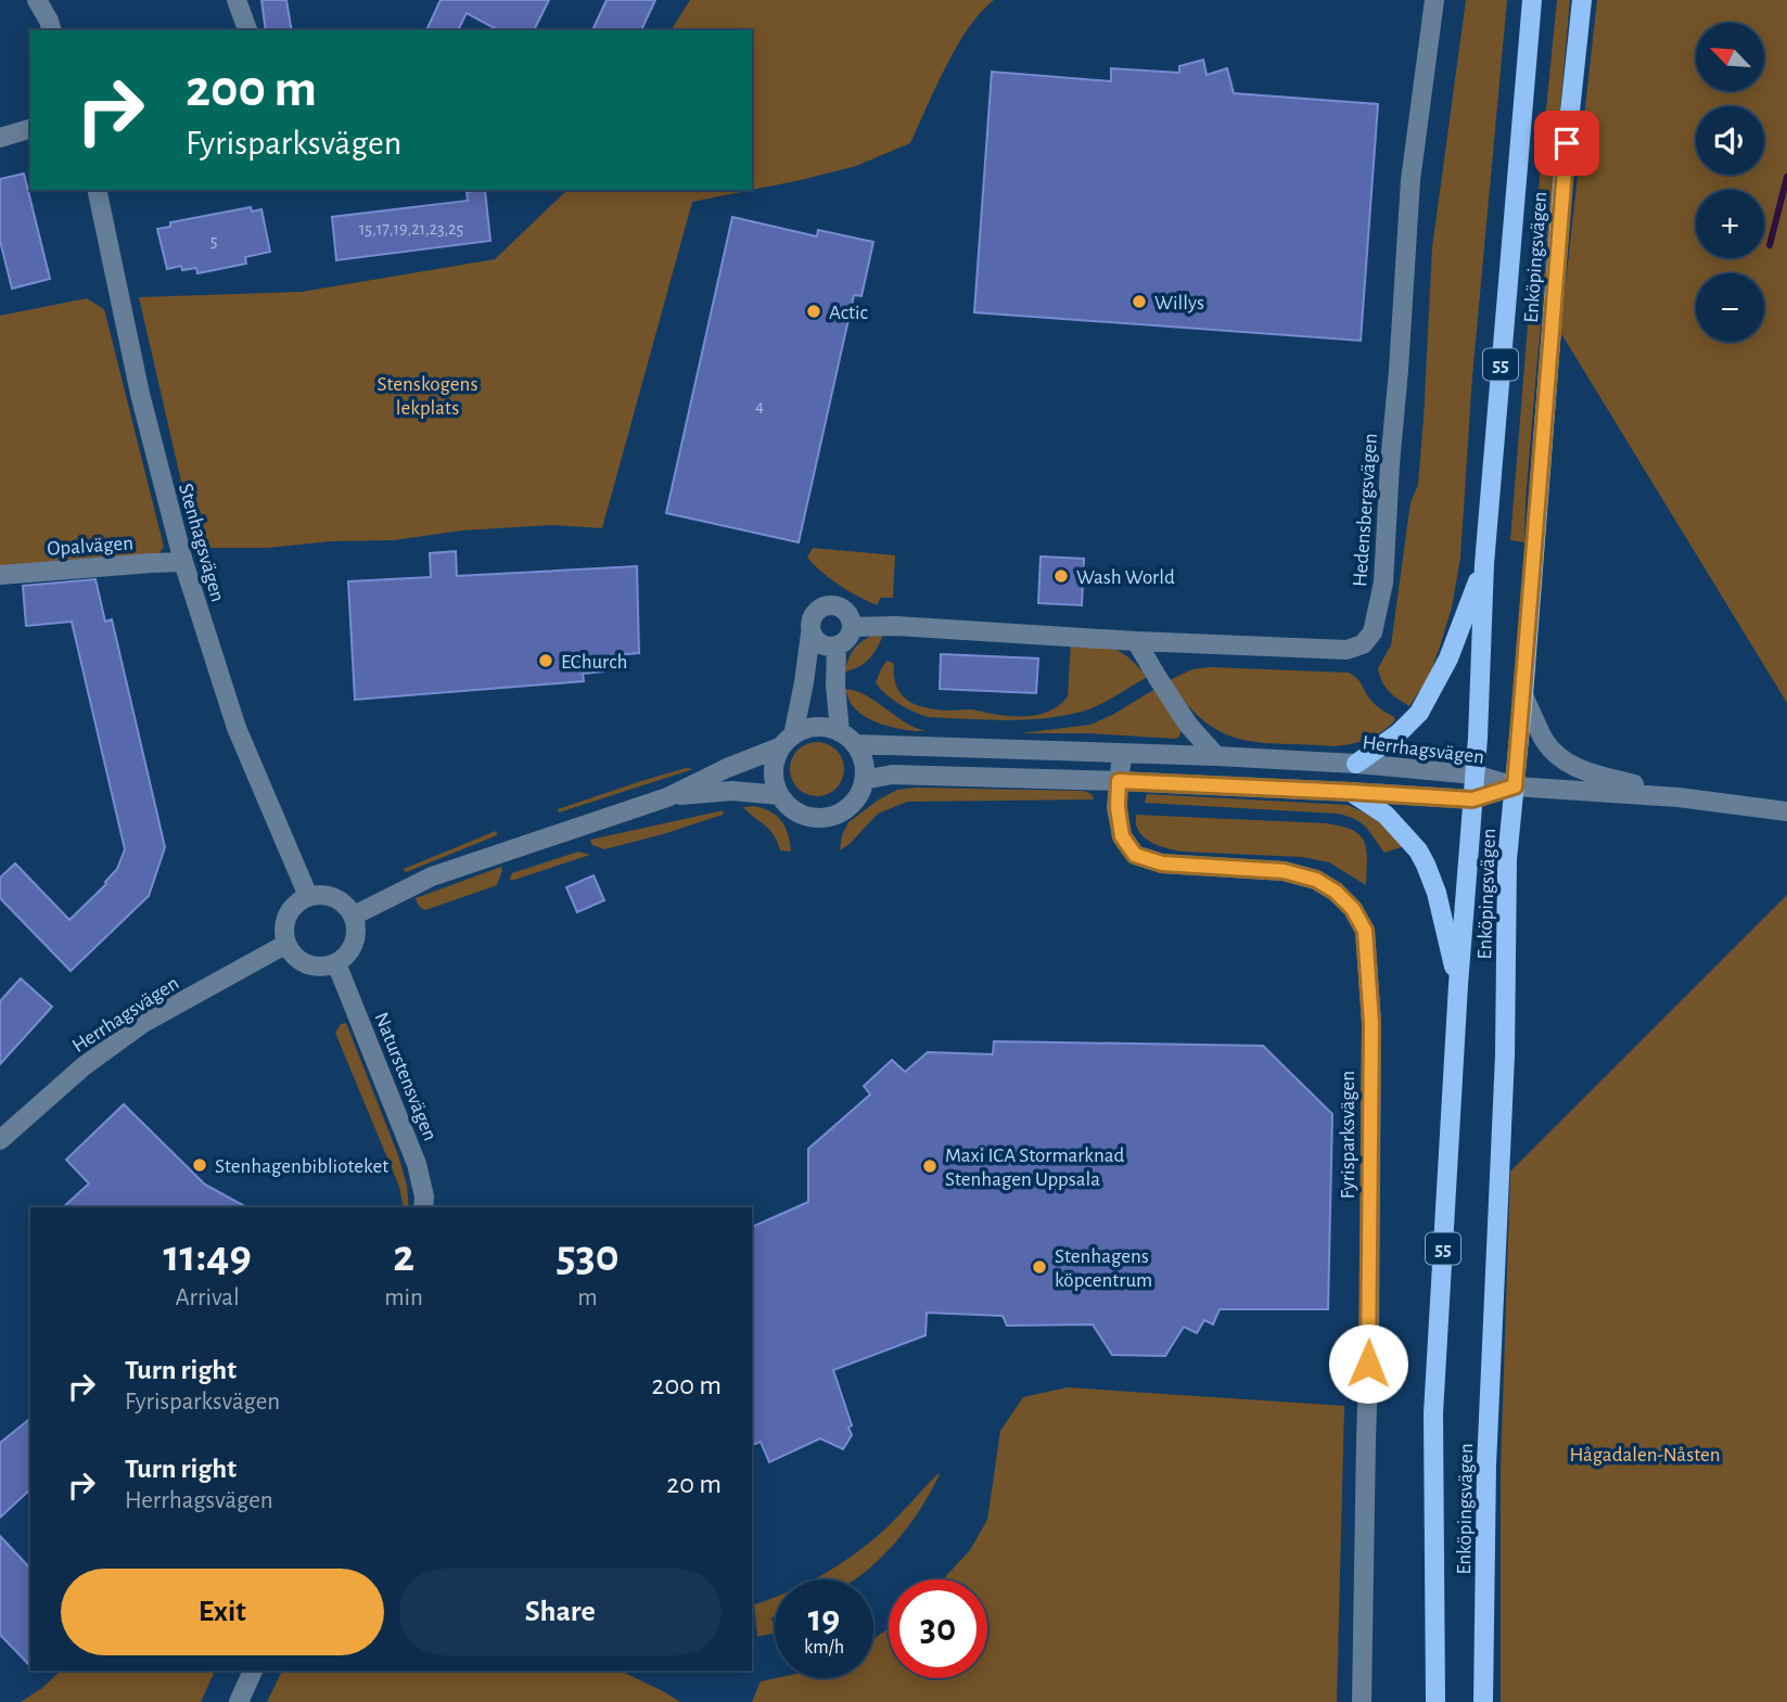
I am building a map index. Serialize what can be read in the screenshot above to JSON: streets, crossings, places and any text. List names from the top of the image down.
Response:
{
  "streets": {
    "main road": ["Enköpingsvägen", "55"],
    "street": [
      "Hedensbergsvägen",
      "Stenhagsvägen",
      "Opalvägen",
      "Herrhagsvägen",
      "Naturstensvägen",
      "Fyrisparksvägen"
    ]
  },
  "crossings": [
    ["Enköpingsvägen", "Herrhagsvägen"],
    ["Stenhagsvägen", "Opalvägen"],
    ["Stenhagsvägen", "Herrhagsvägen"],
    ["Stenhagsvägen", "Naturstensvägen"],
    ["Herrhagsvägen", "Naturstensvägen"],
    ["Herrhagsvägen", "Fyrisparksvägen"]
  ],
  "parks": ["Stenskogens lekplats", "Hågadalen-Nåsten"],
  "places": [
    "Willys",
    "Actic",
    "Wash World",
    "EChurch",
    "Stenhagenbiblioteket",
    "Maxi ICA Stormarknad Stenhagen Uppsala",
    "Stenhagens köpcentrum"
  ],
  "house_numbers": ["15,17,19,21,23,25", "5", "4"],
  "north": "top left",
  "page": {
    "map_buttons": ["+", "−"],
    "turn": ["200 m", "Fyrisparksvägen"],
    "eta": [
      "11:49",
      "Arrival",
      "2",
      "min",
      "530",
      "m"
    ],
    "list": [
      {
        "name": "Turn right",
        "note": "Fyrisparksvägen",
        "value": "200 m"
      },
      {
        "name": "Turn right",
        "note": "Herrhagsvägen",
        "value": "20 m"
      }
    ],
    "buttons": ["Exit", "Share"],
    "speed": "19 km/h",
    "limit": "30"
  }
}
